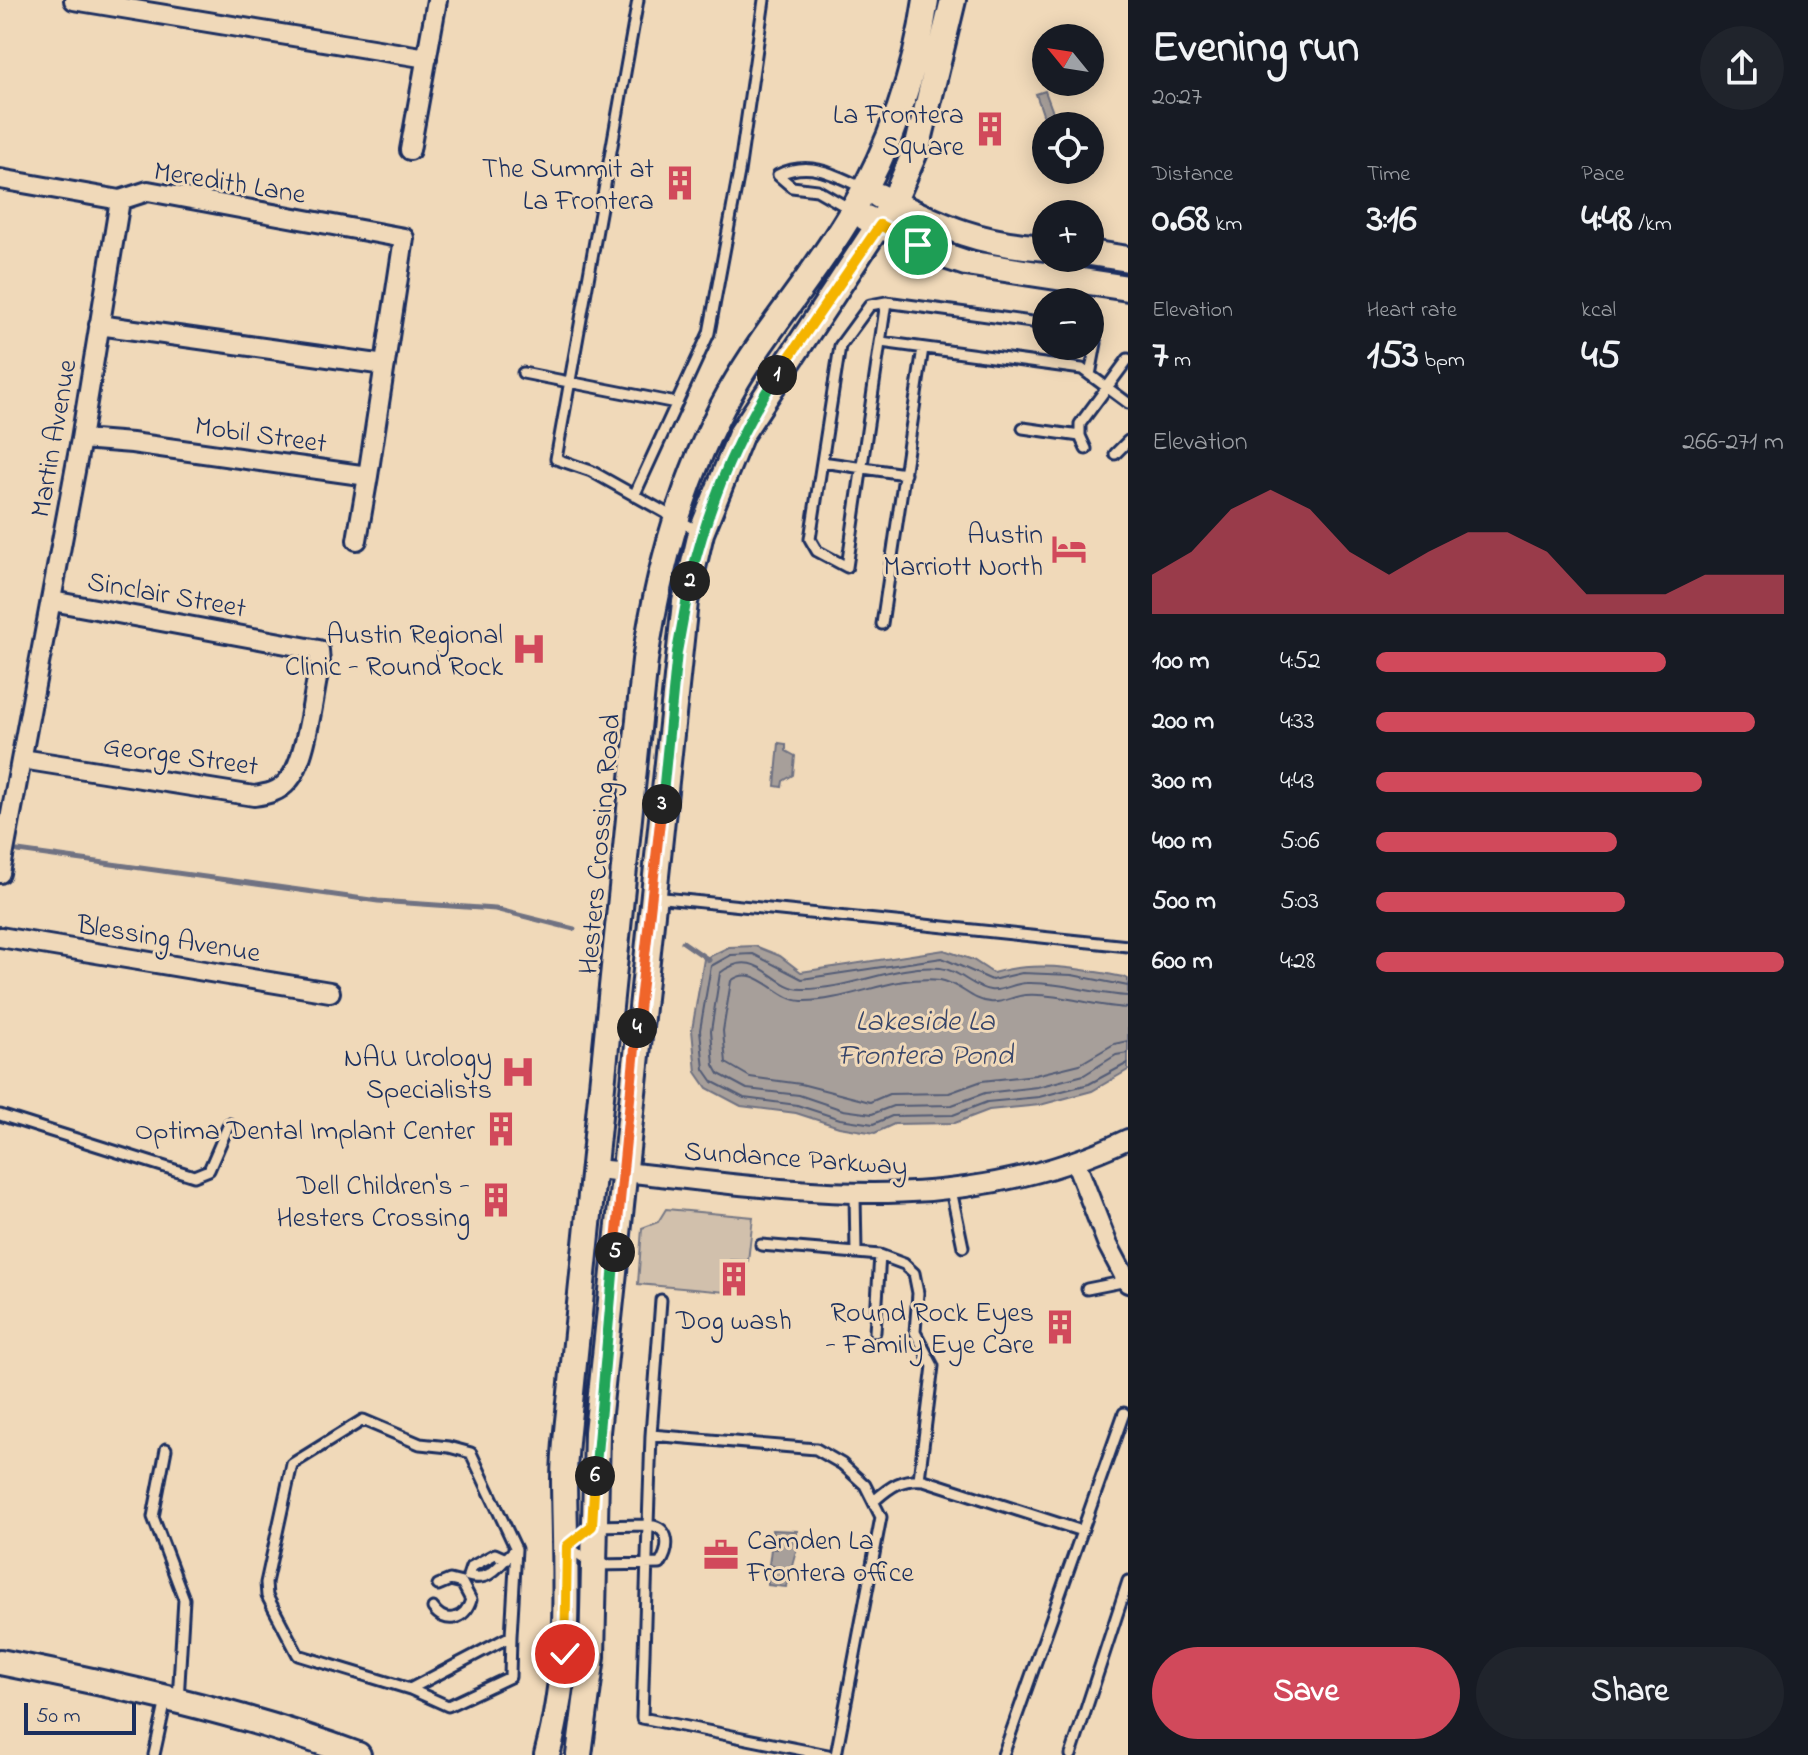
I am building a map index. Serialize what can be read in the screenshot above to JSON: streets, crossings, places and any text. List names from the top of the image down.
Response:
{
  "streets": {
    "street": [
      "Meredith Lane",
      "Mobil Street",
      "Martin Avenue",
      "Sinclair Street",
      "George Street",
      "Hesters Crossing Road",
      "Blessing Avenue",
      "Sundance Parkway"
    ]
  },
  "crossings": [
    ["Meredith Lane", "Martin Avenue"],
    ["Mobil Street", "Martin Avenue"],
    ["Martin Avenue", "Sinclair Street"],
    ["Martin Avenue", "George Street"],
    ["Sinclair Street", "George Street"],
    ["Hesters Crossing Road", "Sundance Parkway"]
  ],
  "water": ["Lakeside La Frontera Pond"],
  "places": {
    "building": [
      "La Frontera Square",
      "The Summit at La Frontera",
      "Optima Dental Implant Center",
      "Dell Children's - Hesters Crossing",
      "Dog wash",
      "Round Rock Eyes - Family Eye Care"
    ],
    "hotel": ["Austin Marriott North"],
    "hospital": ["Austin Regional Clinic - Round Rock", "NAU Urology Specialists"],
    "office": ["Camden La Frontera office"]
  },
  "scale_bar": "50 m",
  "north": "top left",
  "page": {
    "heading": ["Evening run", "20:27"],
    "map_buttons": ["+", "−"],
    "stats": [
      ["Distance", "0.68 km"],
      ["Time", "3:16"],
      ["Pace", "4:48 /km"],
      ["Elevation", "7 m"],
      ["Heart rate", "153 bpm"],
      ["kcal", "45"]
    ],
    "pins": [
      "1",
      "2",
      "3",
      "4",
      "5",
      "6"
    ],
    "chart": ["Elevation", "266–271 m"],
    "list": [
      {
        "name": "100 m",
        "note": "4:52"
      },
      {
        "name": "200 m",
        "note": "4:33"
      },
      {
        "name": "300 m",
        "note": "4:43"
      },
      {
        "name": "400 m",
        "note": "5:06"
      },
      {
        "name": "500 m",
        "note": "5:03"
      },
      {
        "name": "600 m",
        "note": "4:28"
      }
    ],
    "buttons": ["Save", "Share"],
    "scale": "50 m"
  }
}
